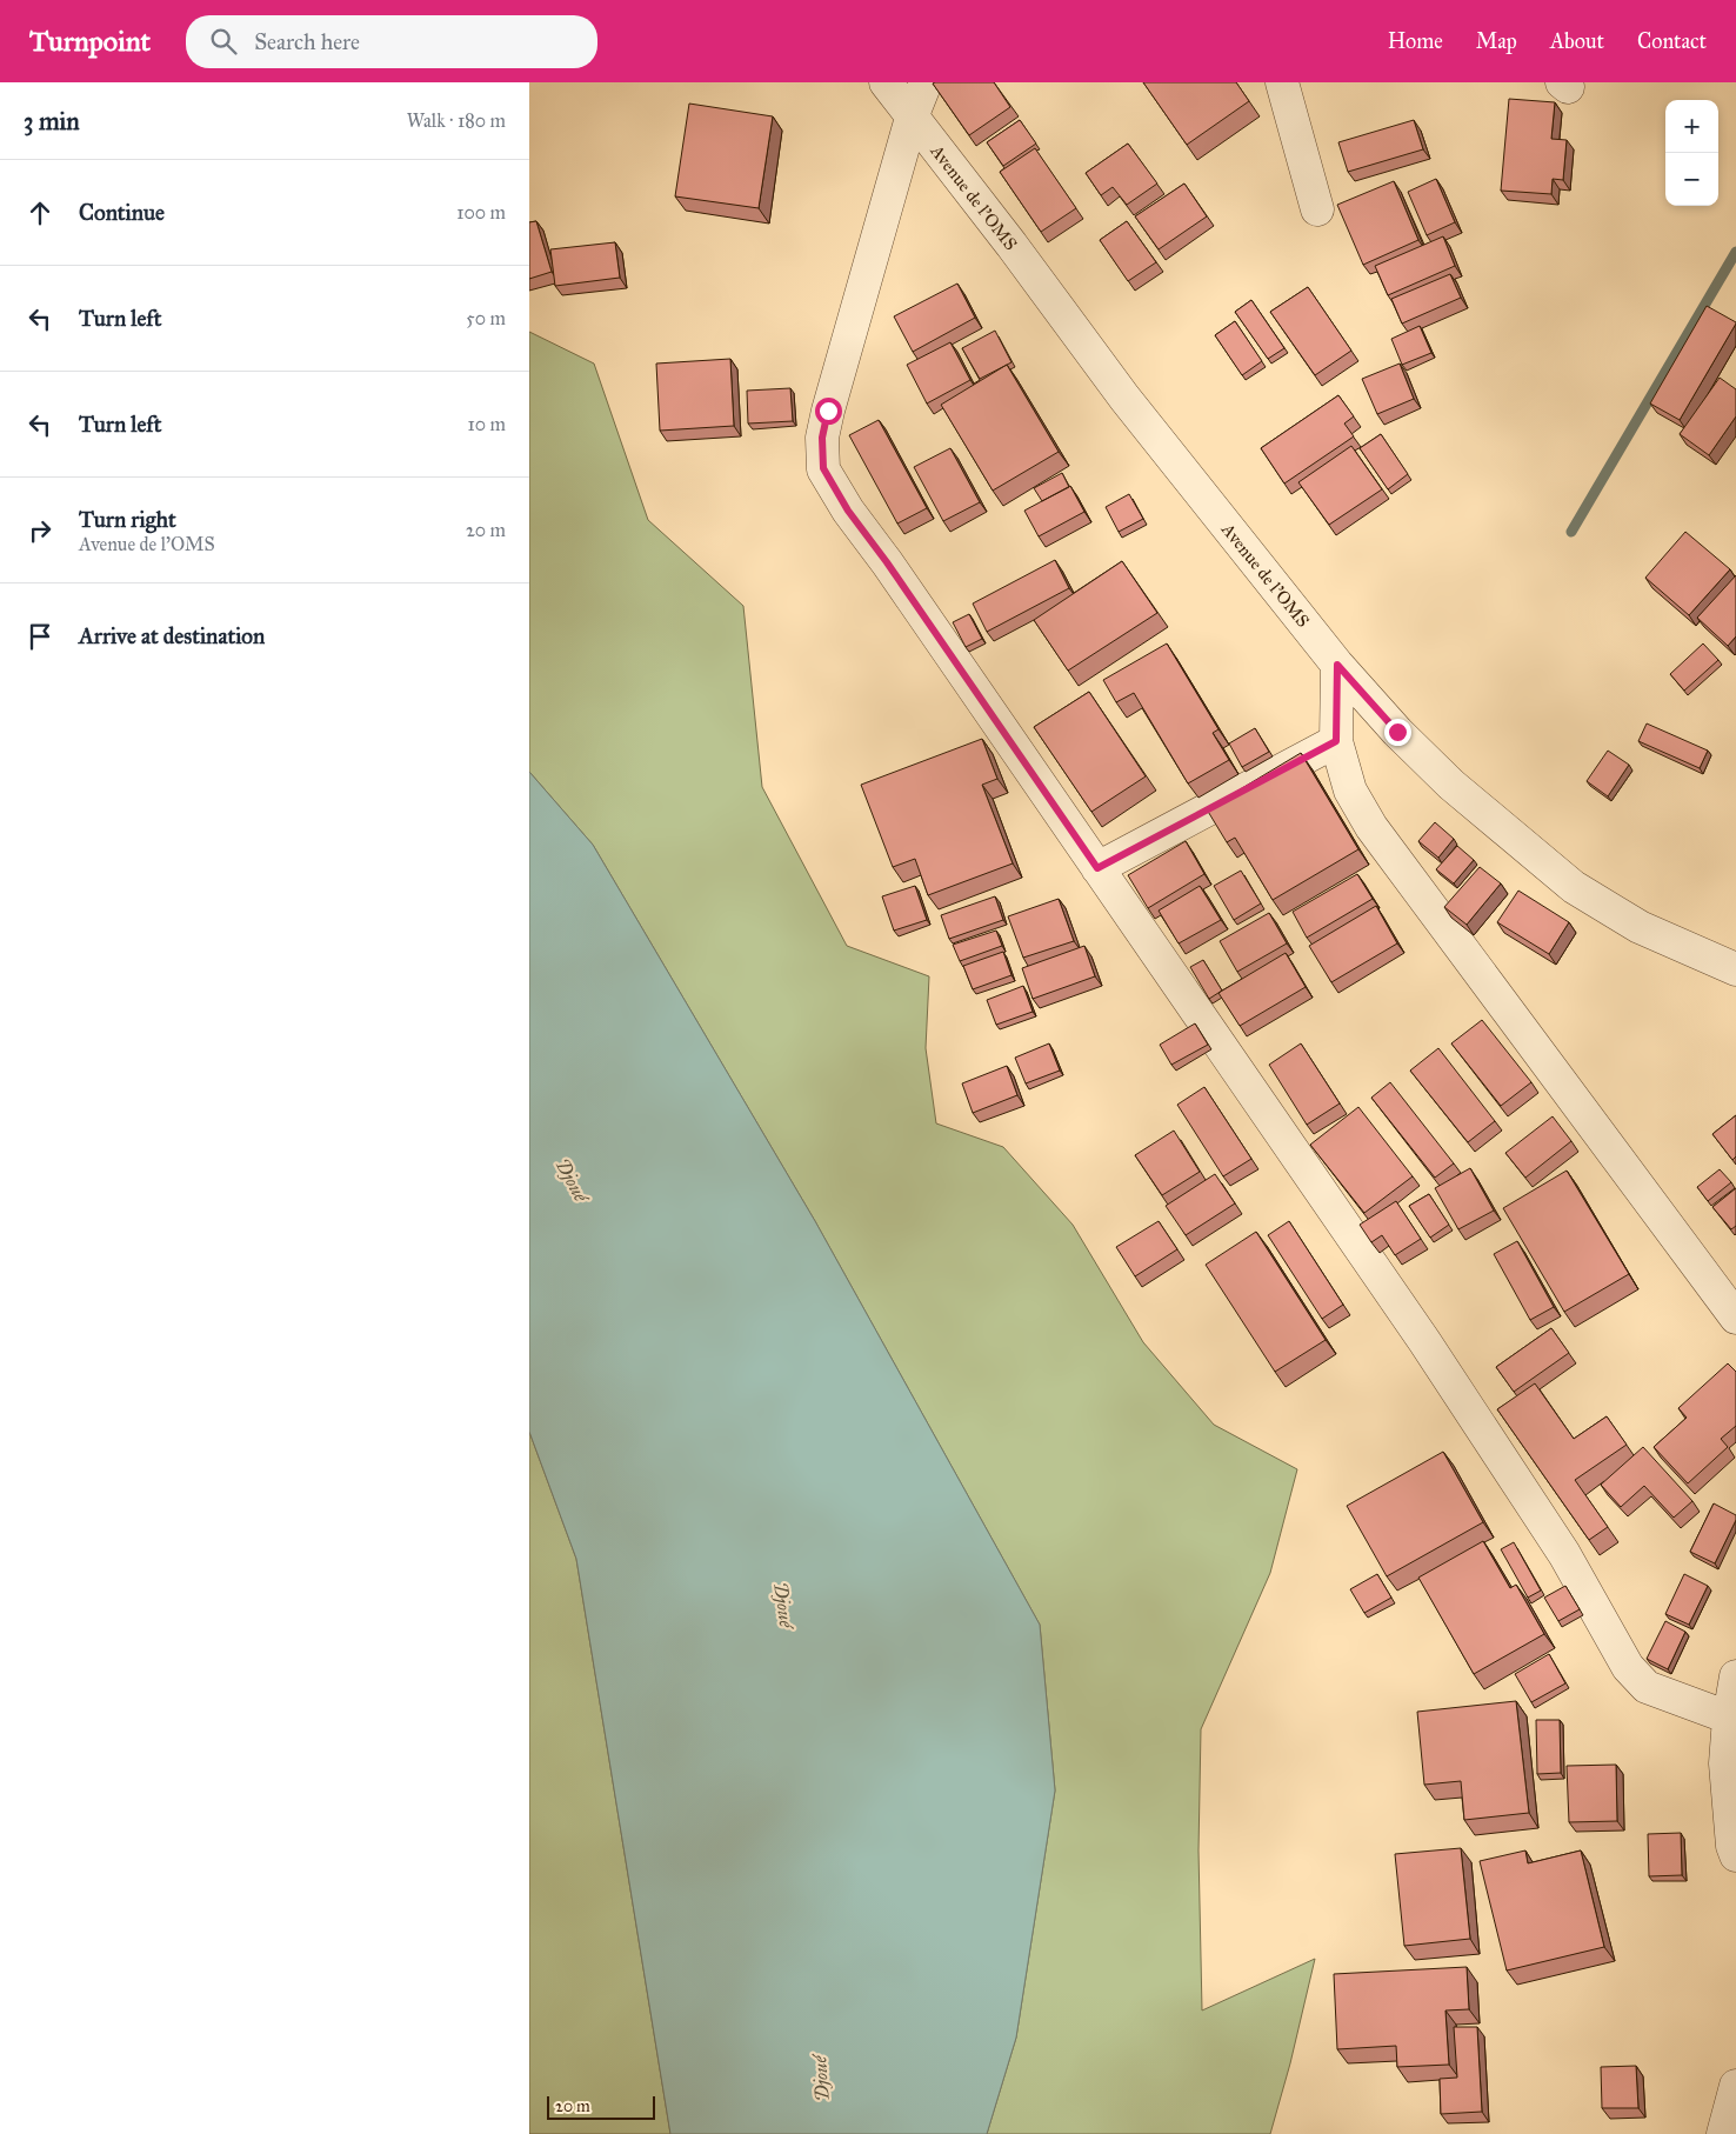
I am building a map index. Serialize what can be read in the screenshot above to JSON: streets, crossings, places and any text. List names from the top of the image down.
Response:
{
  "streets": {
    "street": ["Avenue de l'OMS"]
  },
  "water": ["Djoué"],
  "scale_bar": "20 m",
  "page": {
    "header": "Turnpoint",
    "search": "Search here",
    "nav": [
      "Home",
      "Map",
      "About",
      "Contact"
    ],
    "heading": ["3 min", "Walk · 180 m"],
    "map_buttons": ["+", "−"],
    "list": [
      ["Continue", "100 m"],
      ["Turn left", "50 m"],
      ["Turn left", "10 m"],
      ["Turn right", "Avenue de l'OMS", "20 m"],
      "Arrive at destination"
    ],
    "scale": "20 m"
  }
}
